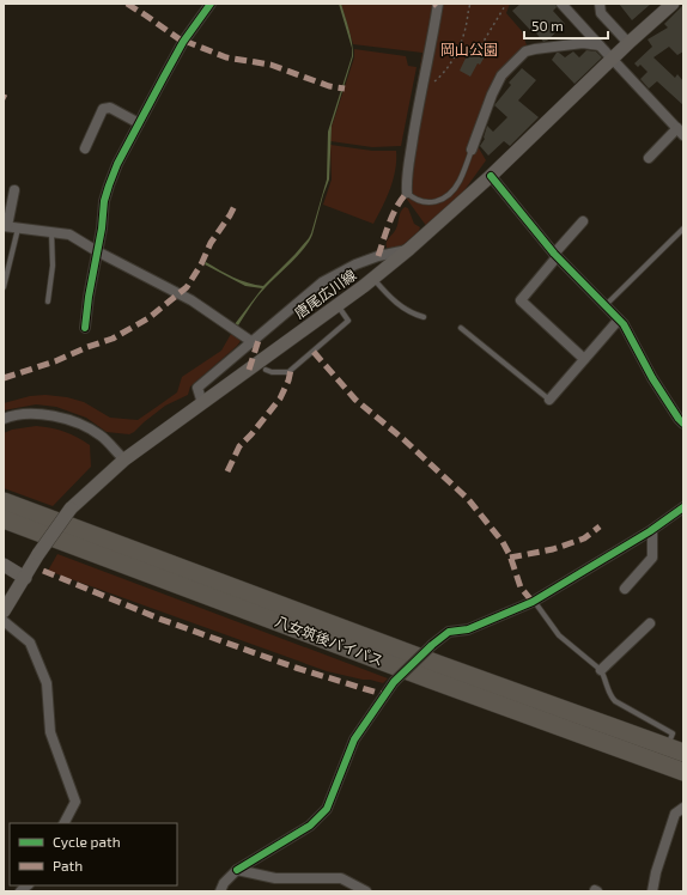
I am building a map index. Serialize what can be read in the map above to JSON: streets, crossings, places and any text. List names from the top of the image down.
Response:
{
  "streets": {
    "highway": ["八女筑後バイパス"],
    "main road": ["唐尾広川線"]
  },
  "parks": ["岡山公園"],
  "legend": ["Cycle path", "Path"],
  "scale_bar": "50 m"
}
